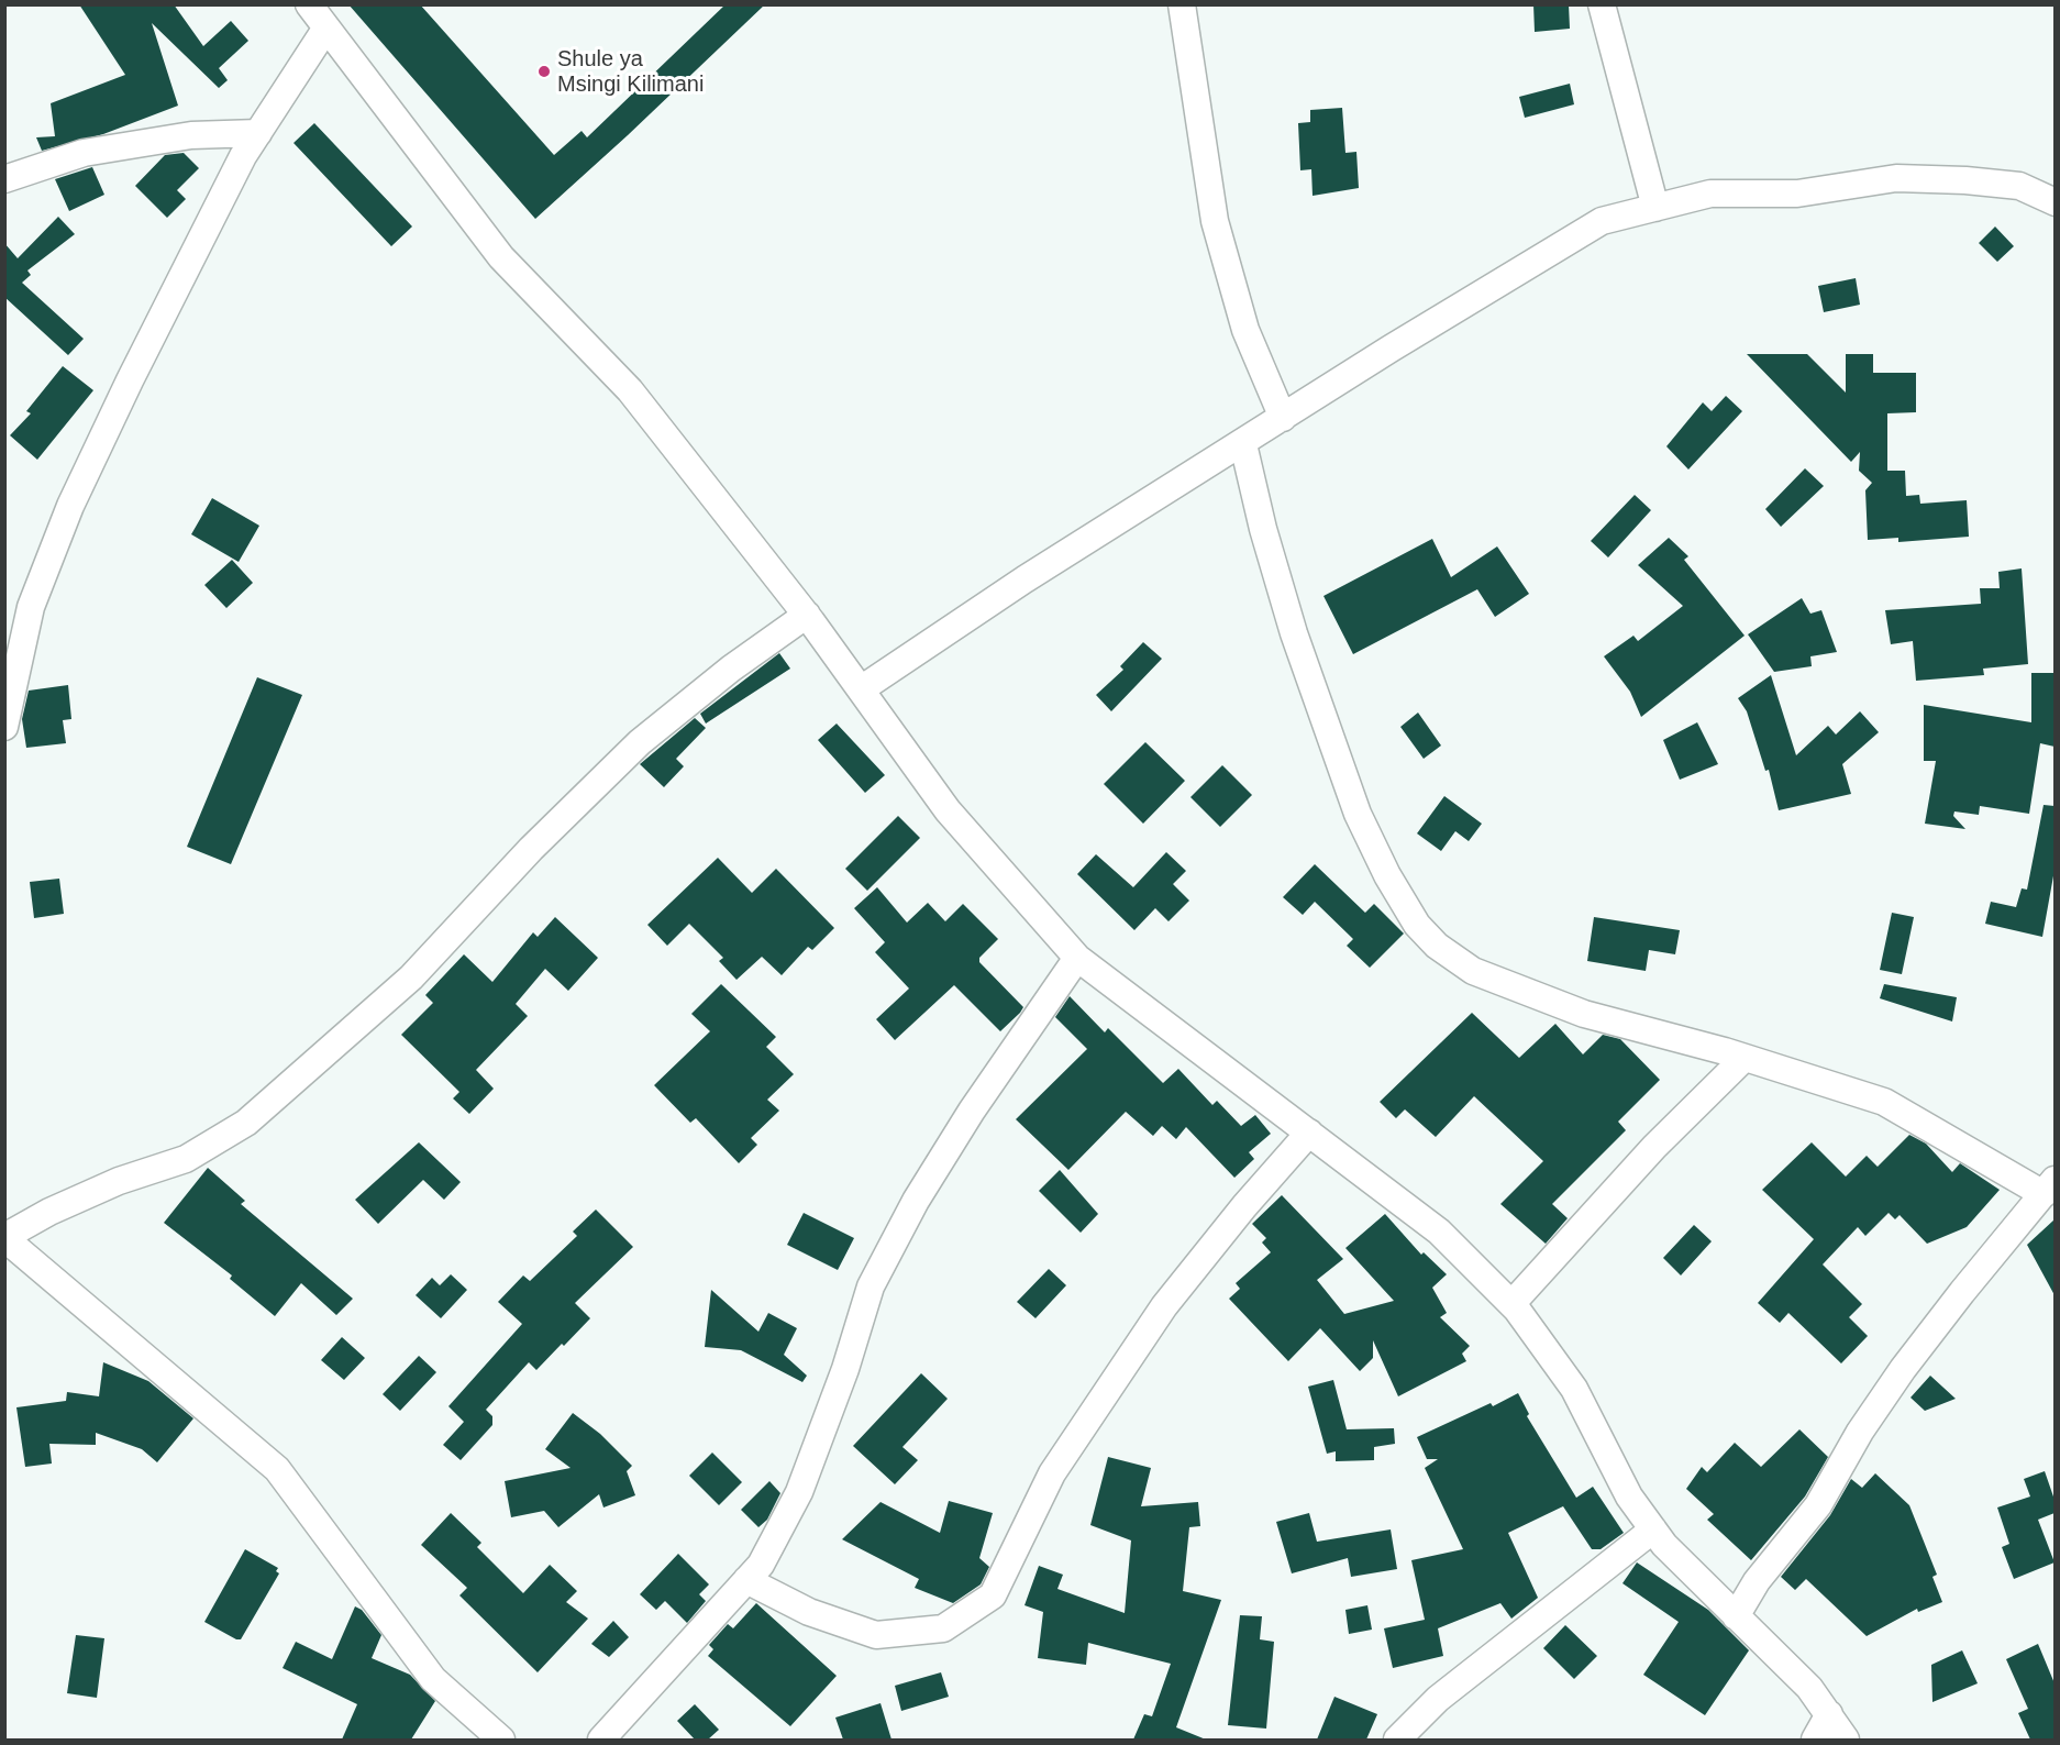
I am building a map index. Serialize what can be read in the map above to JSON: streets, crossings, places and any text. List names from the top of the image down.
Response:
{
  "places": ["Shule ya Msingi Kilimani"]
}
